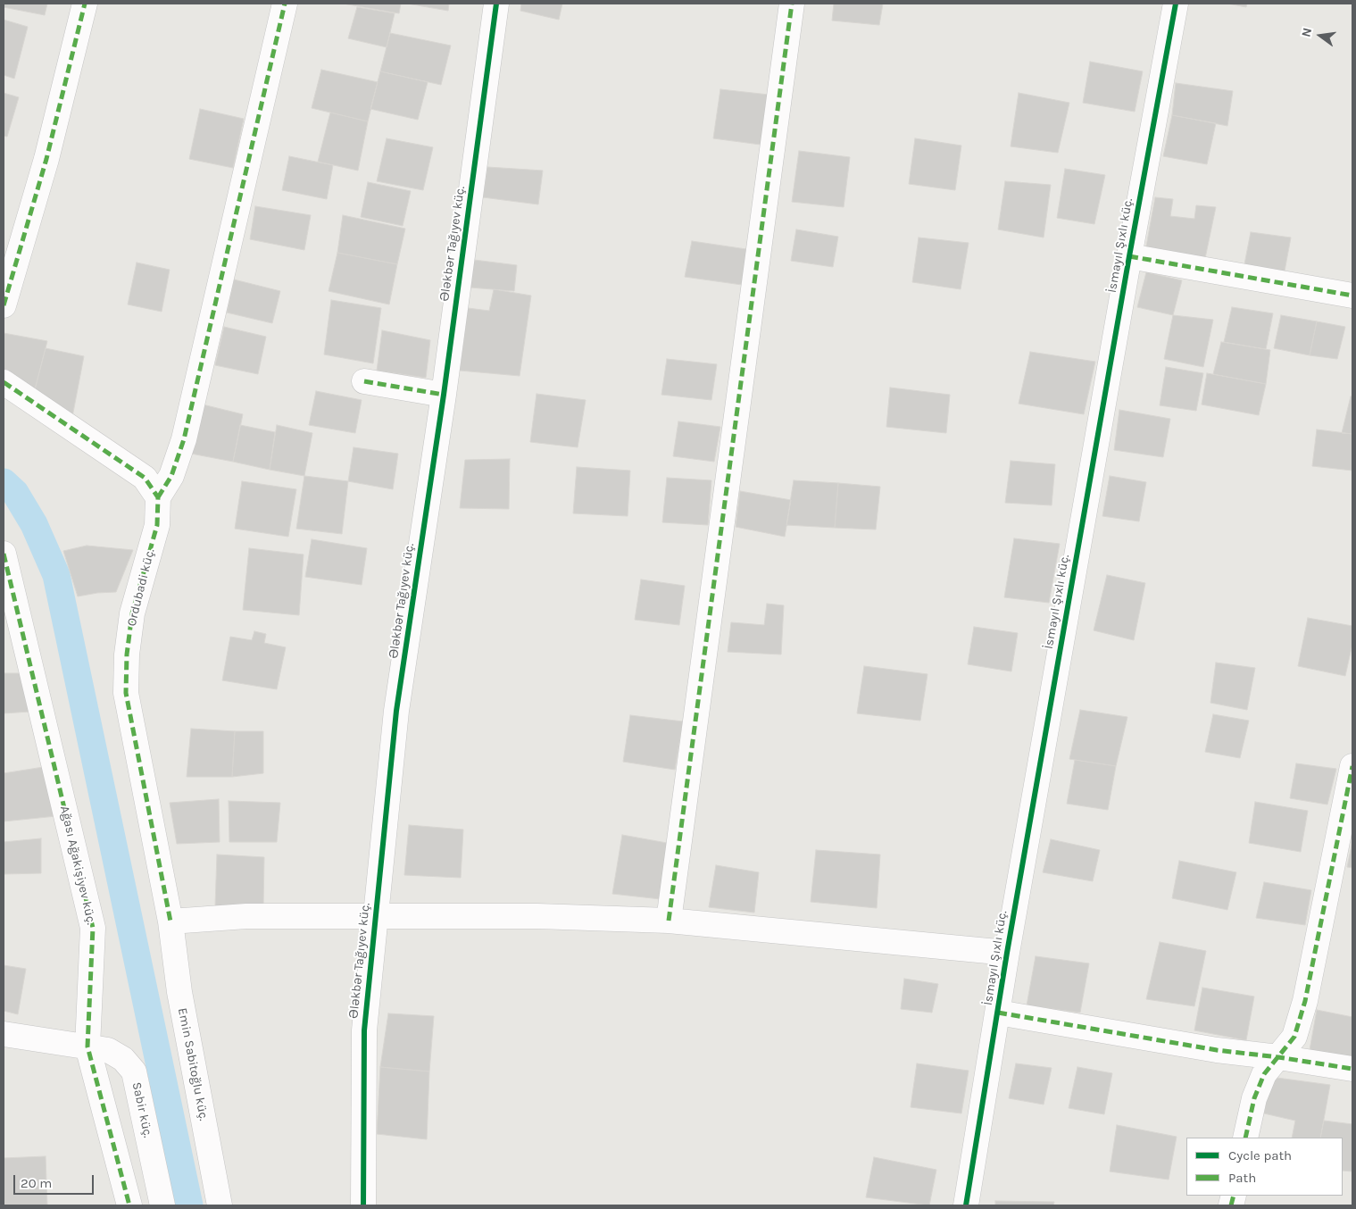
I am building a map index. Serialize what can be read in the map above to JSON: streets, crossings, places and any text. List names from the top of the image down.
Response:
{
  "streets": {
    "street": [
      "Ələkbər Tağıyev küç.",
      "İsmayıl Şıxlı küç.",
      "Ordubadi küç.",
      "Ağası Ağakişiyev küç.",
      "Emin Sabitoğlu küç.",
      "Sabir küç."
    ]
  },
  "crossings": [
    ["Ordubadi küç.", "Emin Sabitoğlu küç."],
    ["Ağası Ağakişiyev küç.", "Sabir küç."]
  ],
  "legend": ["Cycle path", "Path"],
  "scale_bar": "20 m",
  "north": "left"
}
